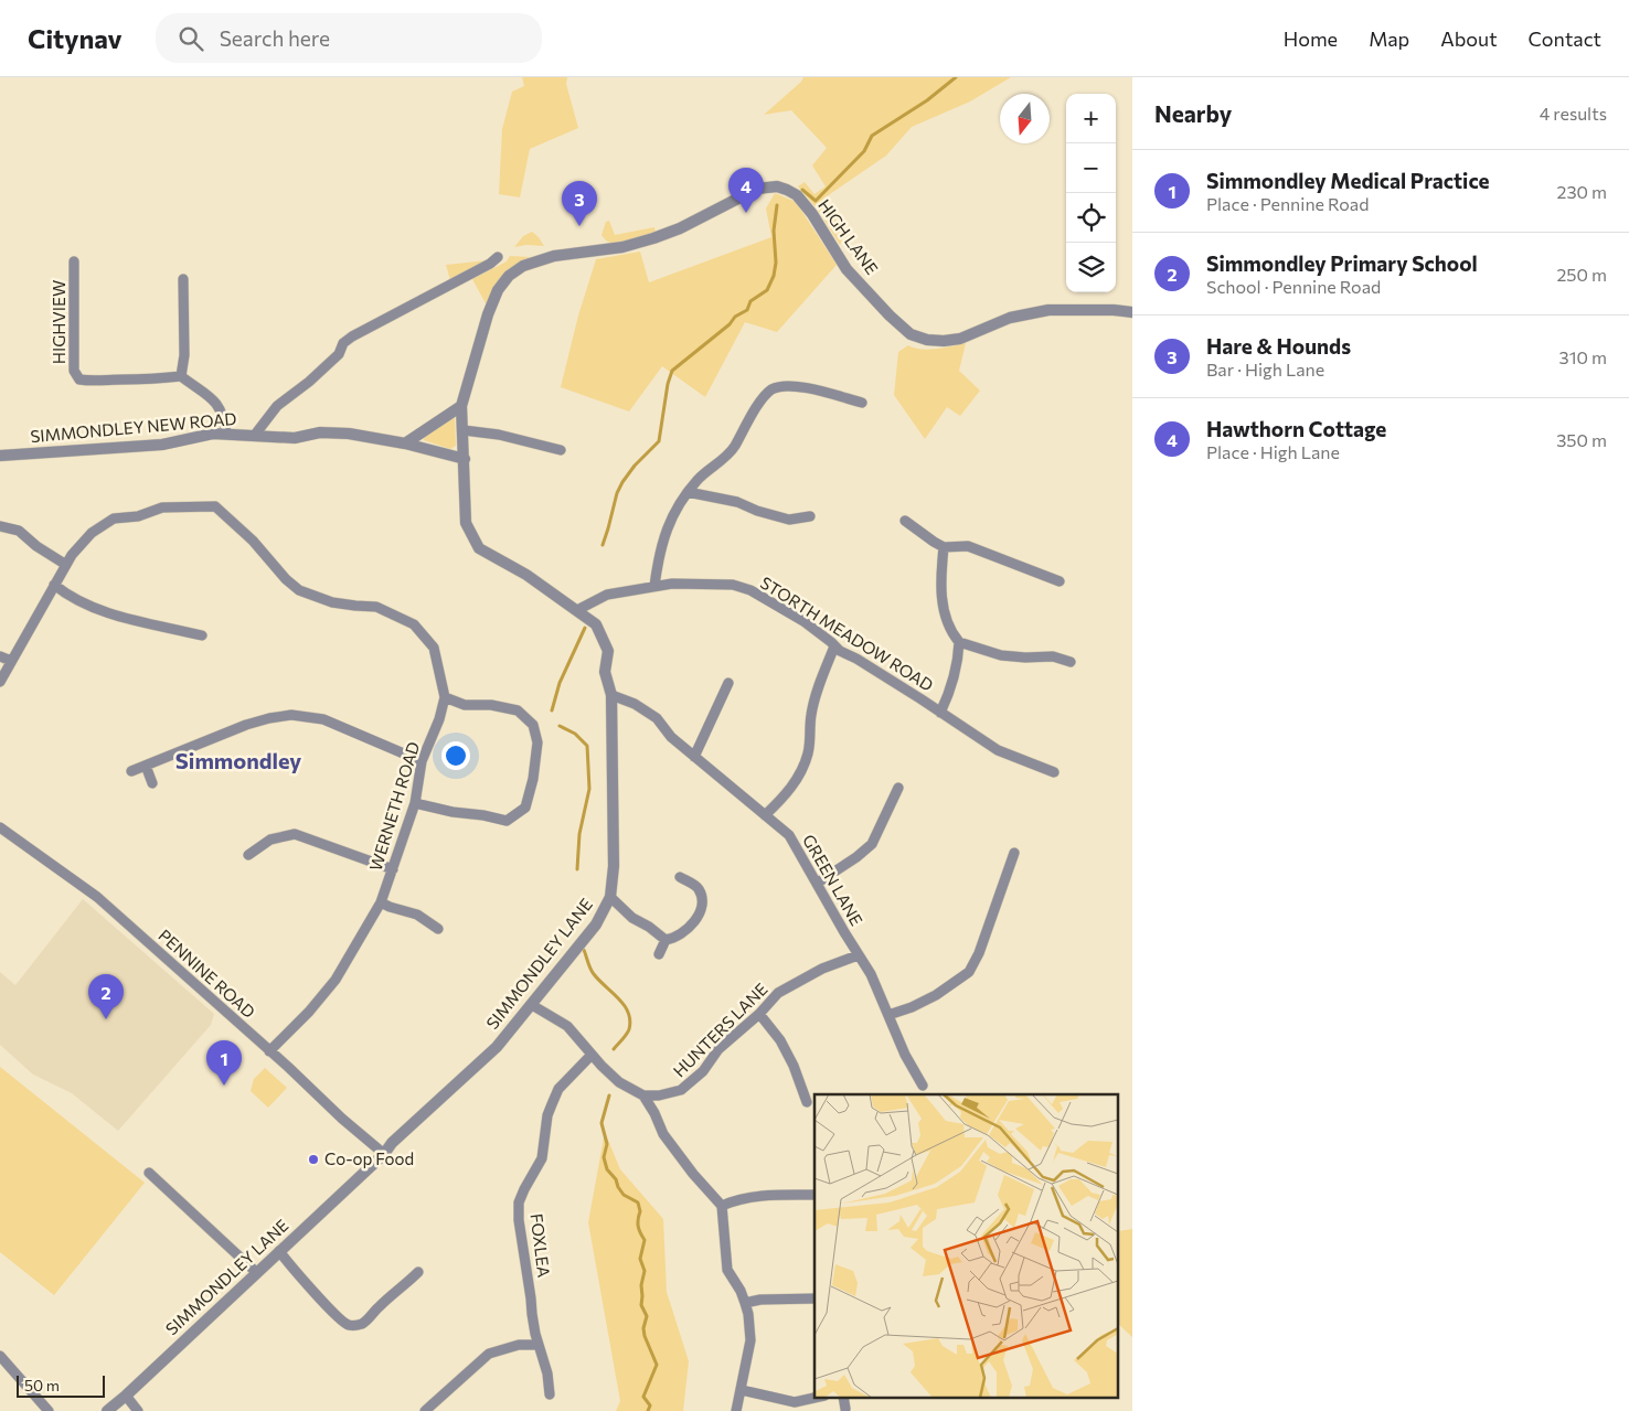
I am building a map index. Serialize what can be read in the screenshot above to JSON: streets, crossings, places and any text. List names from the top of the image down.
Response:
{
  "streets": {
    "street": [
      "HIGH LANE",
      "HIGHVIEW",
      "SIMMONDLEY NEW ROAD",
      "STORTH MEADOW ROAD",
      "WERNETH ROAD",
      "GREEN LANE",
      "SIMMONDLEY LANE",
      "PENNINE ROAD",
      "HUNTERS LANE",
      "FOXLEA"
    ]
  },
  "crossings": [
    ["HIGH LANE", "SIMMONDLEY LANE"],
    ["SIMMONDLEY NEW ROAD", "SIMMONDLEY LANE"],
    ["STORTH MEADOW ROAD", "SIMMONDLEY LANE"],
    ["WERNETH ROAD", "PENNINE ROAD"],
    ["GREEN LANE", "SIMMONDLEY LANE"],
    ["GREEN LANE", "HUNTERS LANE"],
    ["SIMMONDLEY LANE", "PENNINE ROAD"]
  ],
  "districts": ["Simmondley"],
  "places": ["Co-op Food"],
  "scale_bar": "50 m",
  "north": "bottom",
  "page": {
    "header": "Citynav",
    "search": "Search here",
    "nav": [
      "Home",
      "Map",
      "About",
      "Contact"
    ],
    "heading": ["Nearby", "4 results"],
    "map_buttons": ["+", "−"],
    "list": [
      {
        "mark": "1",
        "name": "Simmondley Medical Practice",
        "note": "Place · Pennine Road",
        "value": "230 m"
      },
      {
        "mark": "2",
        "name": "Simmondley Primary School",
        "note": "School · Pennine Road",
        "value": "250 m"
      },
      {
        "mark": "3",
        "name": "Hare & Hounds",
        "note": "Bar · High Lane",
        "value": "310 m"
      },
      {
        "mark": "4",
        "name": "Hawthorn Cottage",
        "note": "Place · High Lane",
        "value": "350 m"
      }
    ],
    "pins": [
      "4",
      "3",
      "2",
      "1"
    ],
    "scale": "50 m"
  }
}
